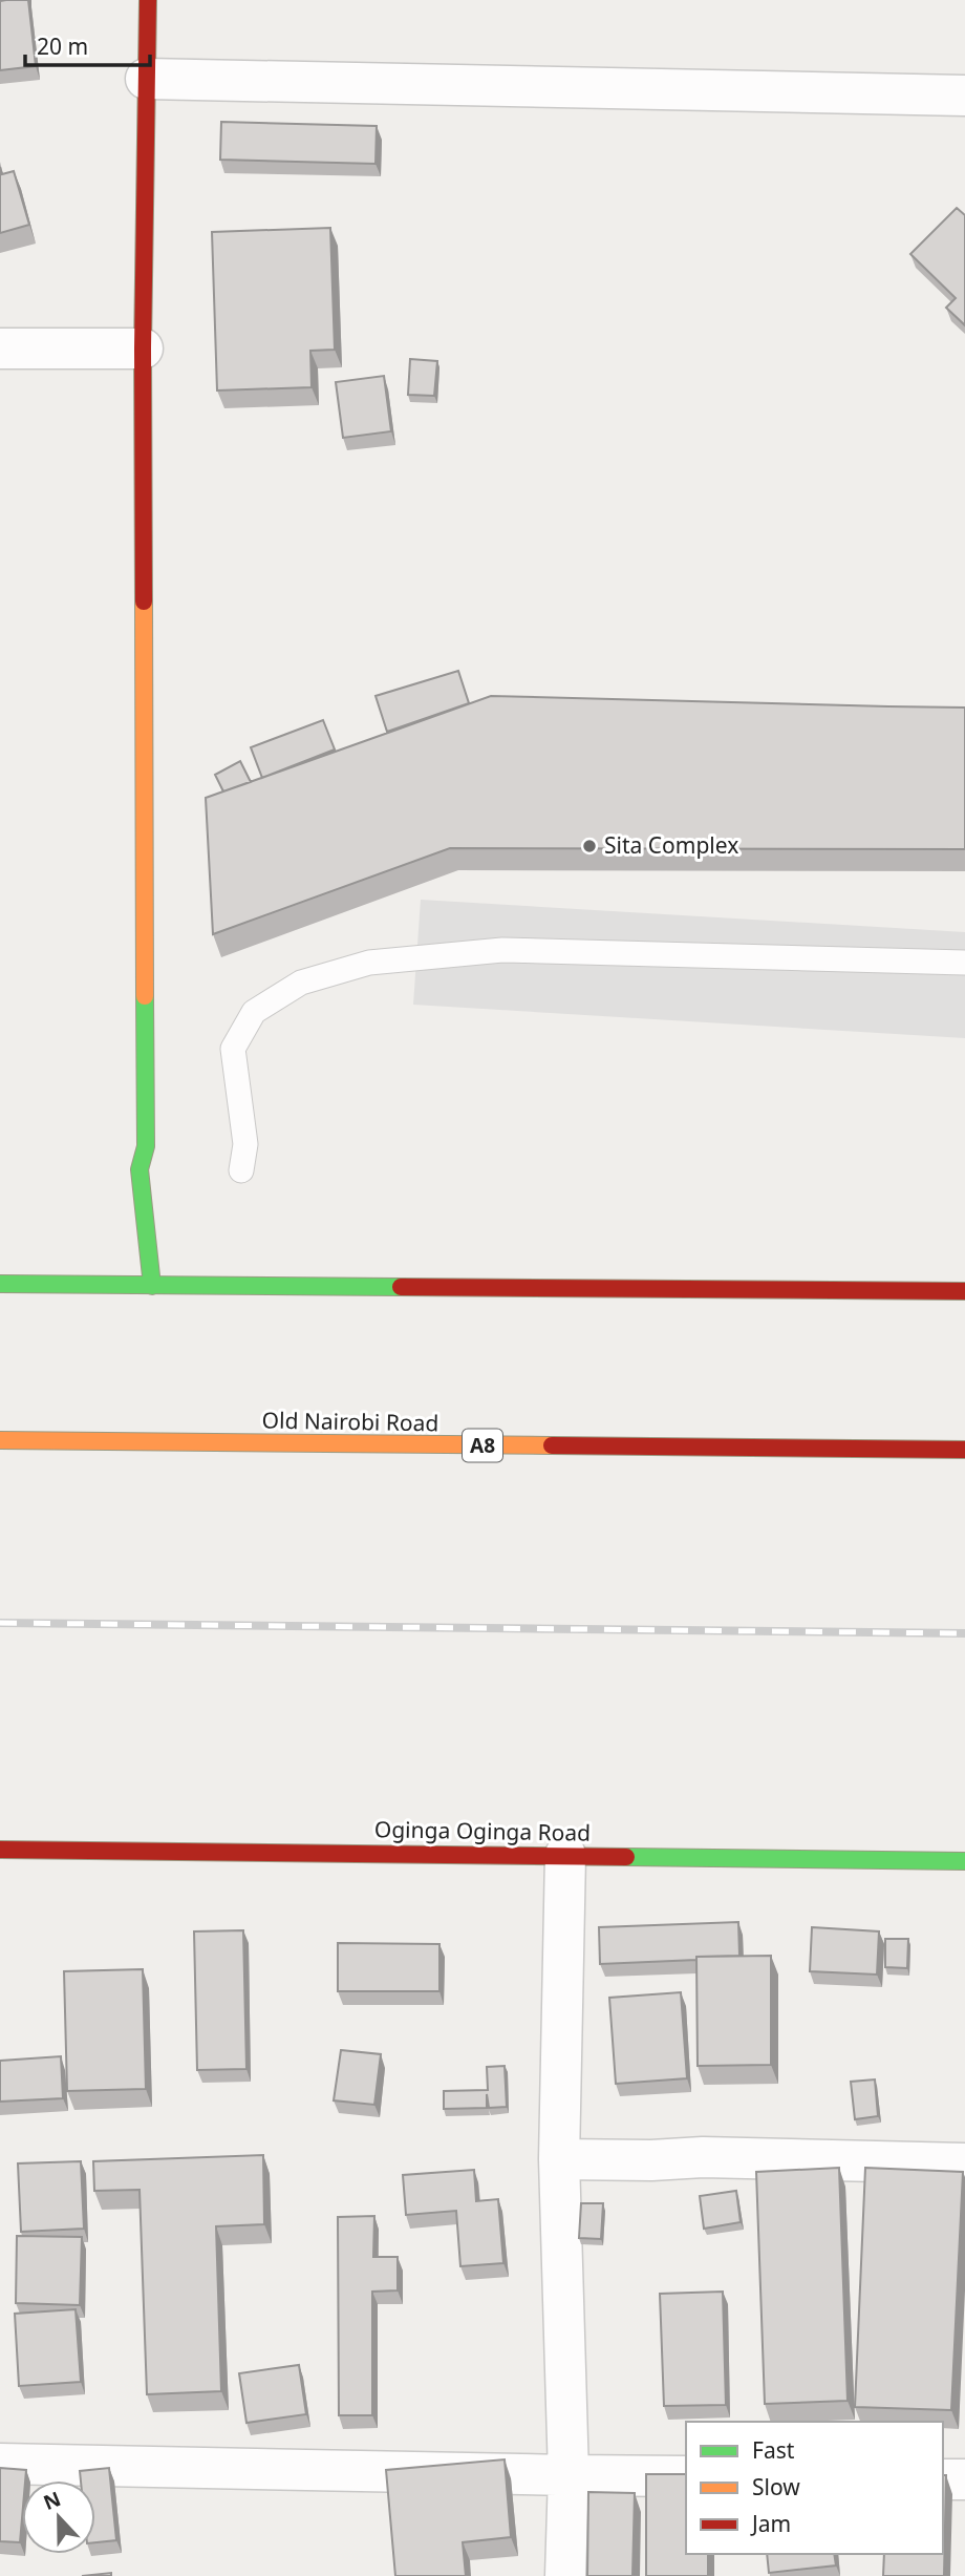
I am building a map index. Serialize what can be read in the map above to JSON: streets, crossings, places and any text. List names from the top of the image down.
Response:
{
  "streets": {
    "main road": ["Old Nairobi Road", "A8", "Oginga Oginga Road"]
  },
  "places": ["Sita Complex"],
  "legend": ["Fast", "Slow", "Jam"],
  "scale_bar": "20 m",
  "north": "top"
}
